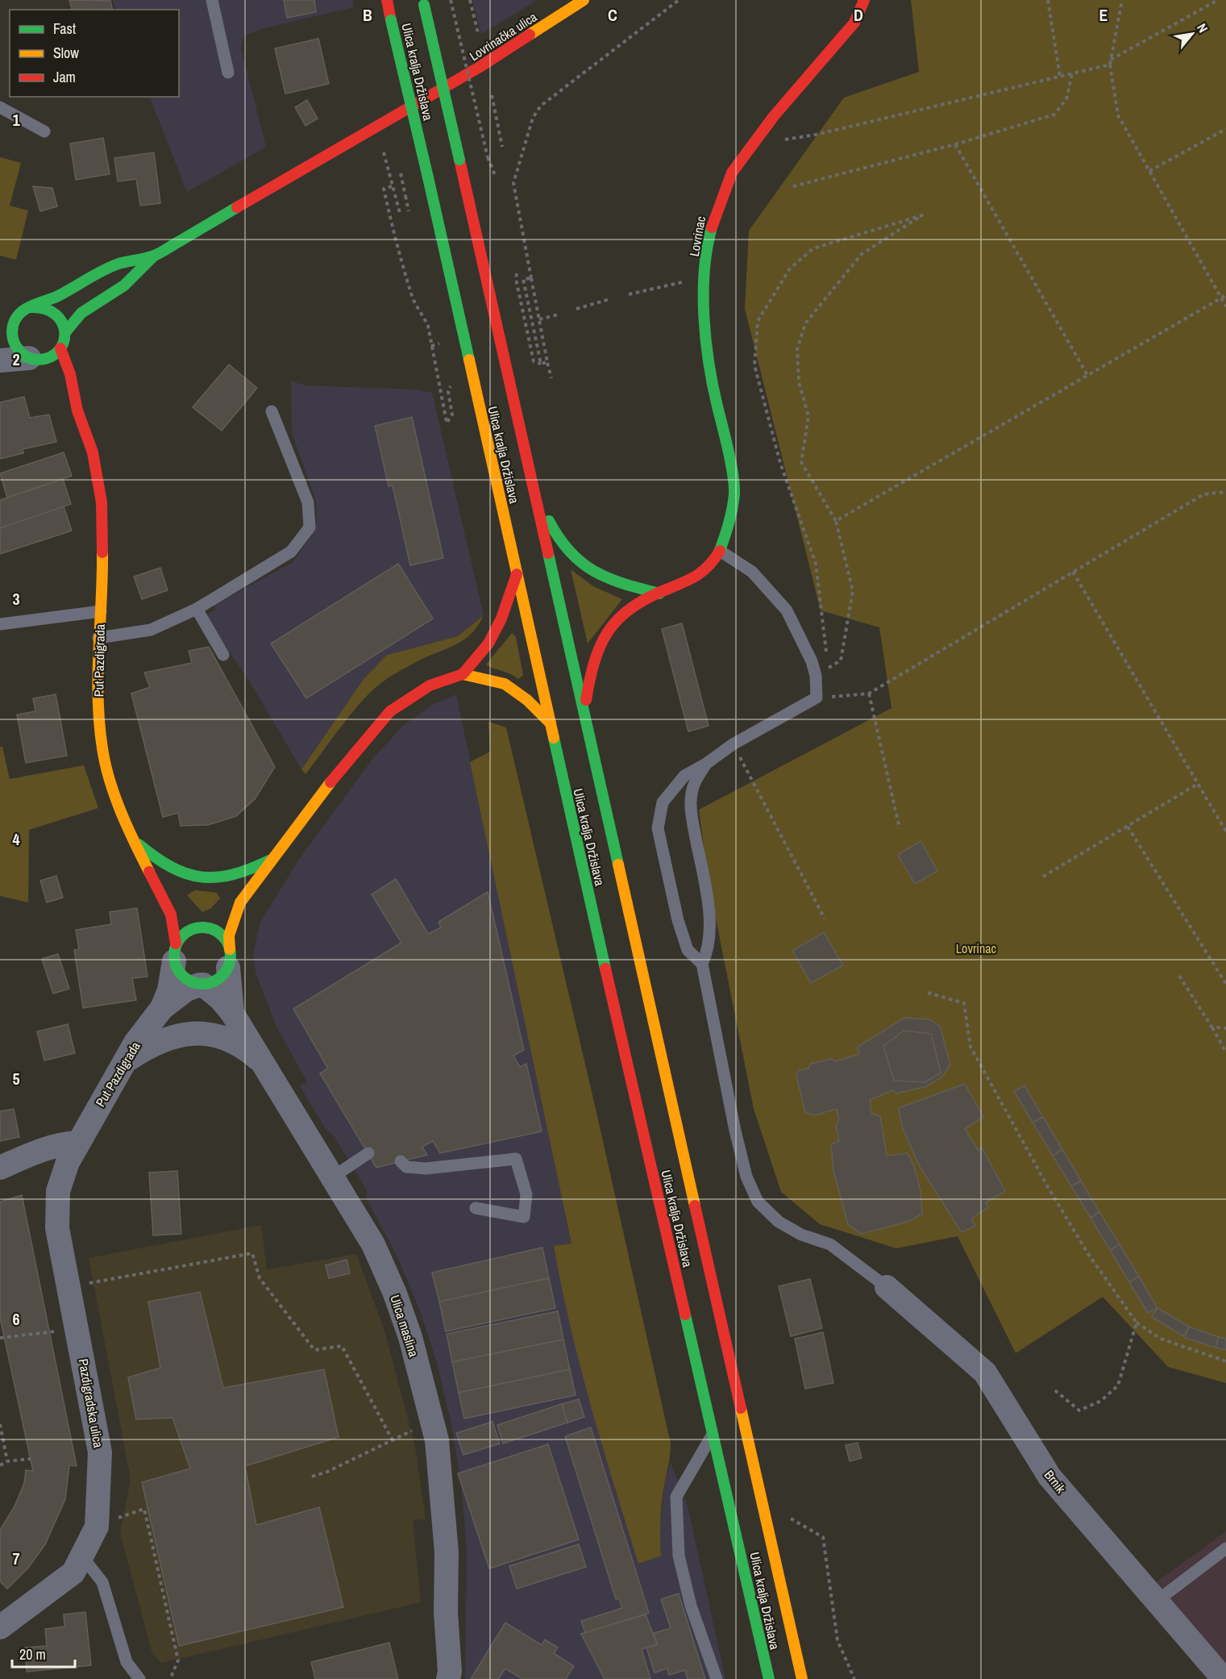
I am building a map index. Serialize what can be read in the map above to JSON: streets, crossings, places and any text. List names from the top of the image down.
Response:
{
  "streets": {
    "main road": [
      "Lovrinačka ulica",
      "Ulica kralja Držislava",
      "Lovrinac",
      "Put Pazdigrada"
    ],
    "street": ["Ulica maslina", "Pazdigradska ulica", "Brnik"]
  },
  "crossings": [
    ["Ulica kralja Držislava", "Lovrinac"],
    ["Put Pazdigrada", "Ulica maslina"],
    ["Put Pazdigrada", "Pazdigradska ulica"]
  ],
  "parks": ["Lovrinac"],
  "legend": ["Fast", "Slow", "Jam"],
  "scale_bar": "20 m",
  "north": "top right",
  "grid": {
    "columns": [
      "B",
      "C",
      "D",
      "E"
    ],
    "rows": [
      "1",
      "2",
      "3",
      "4",
      "5",
      "6",
      "7"
    ]
  }
}
